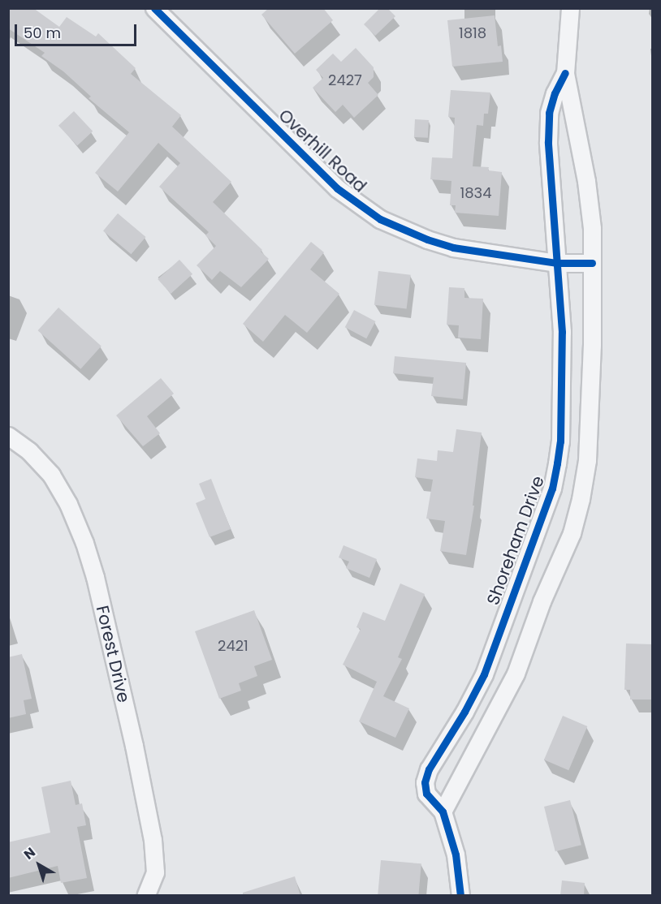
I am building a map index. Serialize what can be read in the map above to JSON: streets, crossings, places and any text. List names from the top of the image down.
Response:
{
  "streets": {
    "street": ["Overhill Road", "Shoreham Drive", "Forest Drive"]
  },
  "crossings": [
    ["Overhill Road", "Shoreham Drive"]
  ],
  "house_numbers": [
    "1818",
    "2427",
    "1834",
    "2421"
  ],
  "scale_bar": "50 m",
  "north": "top left"
}
